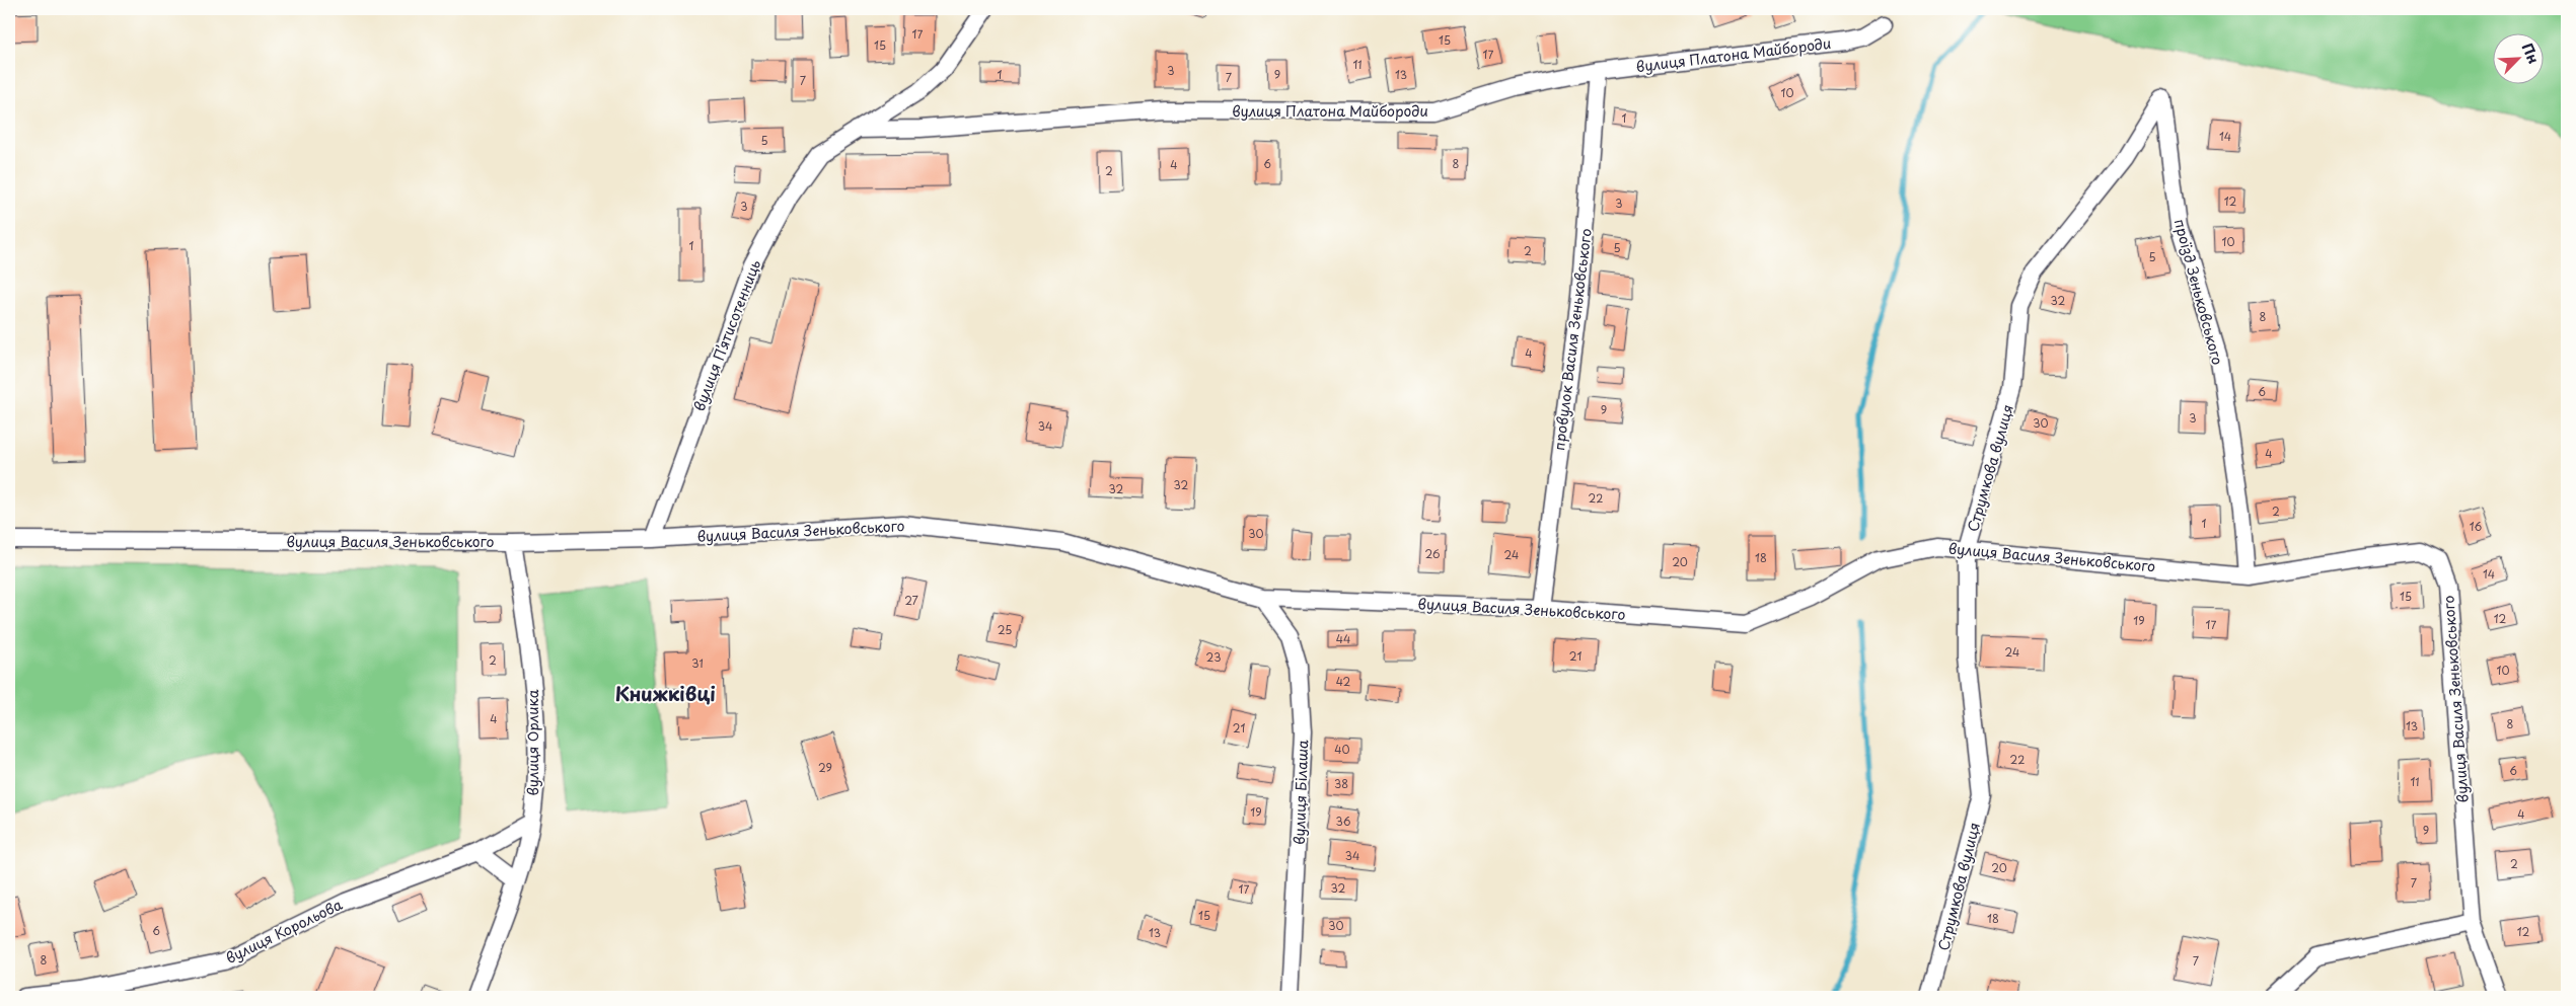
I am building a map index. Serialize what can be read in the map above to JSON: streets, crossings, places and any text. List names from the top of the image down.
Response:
{
  "streets": {
    "street": [
      "вулиця Платона Майбороди",
      "проїзд Зеньковського",
      "вулиця Пʼятисотенниць",
      "провулок Василя Зеньковського",
      "Струмкова вулиця",
      "вулиця Василя Зеньковського",
      "вулиця Орлика",
      "вулиця Білаша",
      "вулиця Корольова"
    ]
  },
  "crossings": [
    ["вулиця Платона Майбороди", "вулиця Пʼятисотенниць"],
    ["вулиця Платона Майбороди", "провулок Василя Зеньковського"],
    ["проїзд Зеньковського", "Струмкова вулиця"],
    ["проїзд Зеньковського", "вулиця Василя Зеньковського"],
    ["вулиця Пʼятисотенниць", "вулиця Василя Зеньковського"],
    ["провулок Василя Зеньковського", "вулиця Василя Зеньковського"],
    ["Струмкова вулиця", "вулиця Василя Зеньковського"],
    ["вулиця Василя Зеньковського", "вулиця Орлика"],
    ["вулиця Василя Зеньковського", "вулиця Білаша"],
    ["вулиця Орлика", "вулиця Корольова"]
  ],
  "districts": ["Книжківці"],
  "house_numbers": [
    "17",
    "15",
    "15",
    "17",
    "11",
    "3",
    "1",
    "9",
    "13",
    "7",
    "7",
    "10",
    "1",
    "14",
    "5",
    "6",
    "8",
    "4",
    "2",
    "12",
    "3",
    "3",
    "10",
    "1",
    "5",
    "2",
    "5",
    "32",
    "8",
    "4",
    "6",
    "9",
    "3",
    "30",
    "34",
    "4",
    "32",
    "32",
    "22",
    "2",
    "1",
    "16",
    "30",
    "26",
    "24",
    "18",
    "20",
    "14",
    "15",
    "27",
    "12",
    "19",
    "17",
    "25",
    "44",
    "24",
    "21",
    "23",
    "2",
    "31",
    "10",
    "42",
    "4",
    "8",
    "13",
    "21",
    "40",
    "22",
    "29",
    "6",
    "11",
    "38",
    "19",
    "4",
    "36",
    "9",
    "34",
    "2",
    "20",
    "7",
    "32",
    "17",
    "15",
    "18",
    "30",
    "6",
    "12",
    "13",
    "8",
    "7"
  ],
  "north": "top right"
}
